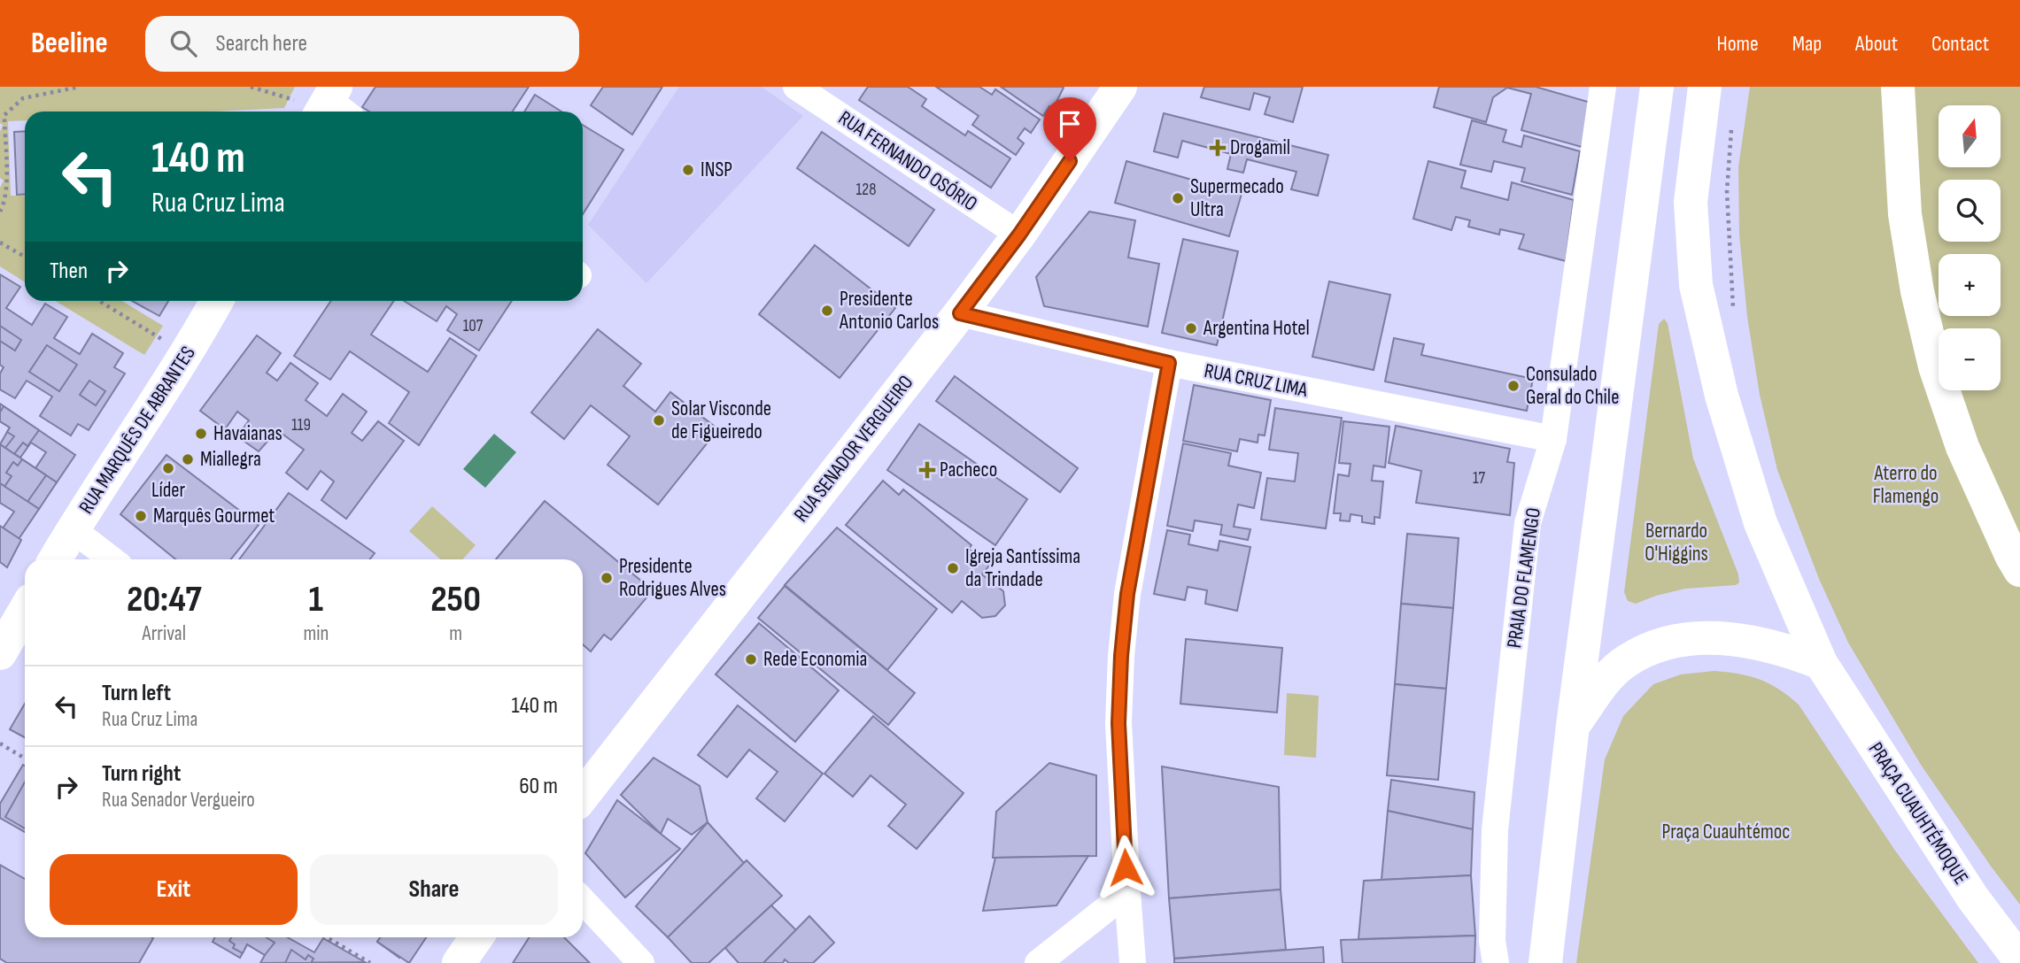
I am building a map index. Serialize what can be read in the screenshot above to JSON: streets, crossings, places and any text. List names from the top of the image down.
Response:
{
  "streets": {
    "main road": ["RUA MARQUÊS DE ABRANTES", "RUA SENADOR VERGUEIRO", "PRAÇA CUAUHTÉMOQUE"],
    "street": ["RUA FERNANDO OSÓRIO", "RUA CRUZ LIMA", "PRAIA DO FLAMENGO"]
  },
  "crossings": [
    ["RUA FERNANDO OSÓRIO", "RUA SENADOR VERGUEIRO"],
    ["RUA CRUZ LIMA", "RUA SENADOR VERGUEIRO"],
    ["RUA CRUZ LIMA", "PRAIA DO FLAMENGO"]
  ],
  "parks": ["Aterro do Flamengo", "Bernardo O'Higgins", "Praça Cuauhtémoc"],
  "places": {
    "health": ["Drogamil", "Pacheco"],
    "other": [
      "INSP",
      "Supermecado Ultra",
      "Presidente Antonio Carlos",
      "Argentina Hotel",
      "Consulado Geral do Chile",
      "Solar Visconde de Figueiredo",
      "Havaianas",
      "Miallegra",
      "Líder",
      "Marquês Gourmet",
      "Igreja Santíssima da Trindade",
      "Presidente Rodrigues Alves",
      "Rede Economia"
    ]
  },
  "house_numbers": [
    "128",
    "107",
    "119",
    "17"
  ],
  "north": "top",
  "page": {
    "header": "Beeline",
    "search": "Search here",
    "nav": [
      "Home",
      "Map",
      "About",
      "Contact"
    ],
    "map_buttons": ["+", "−"],
    "turn": ["140 m", "Rua Cruz Lima"],
    "then": "Then",
    "eta": [
      "20:47",
      "Arrival",
      "1",
      "min",
      "250",
      "m"
    ],
    "list": [
      {
        "name": "Turn left",
        "note": "Rua Cruz Lima",
        "value": "140 m"
      },
      {
        "name": "Turn right",
        "note": "Rua Senador Vergueiro",
        "value": "60 m"
      }
    ],
    "buttons": ["Exit", "Share"]
  }
}
